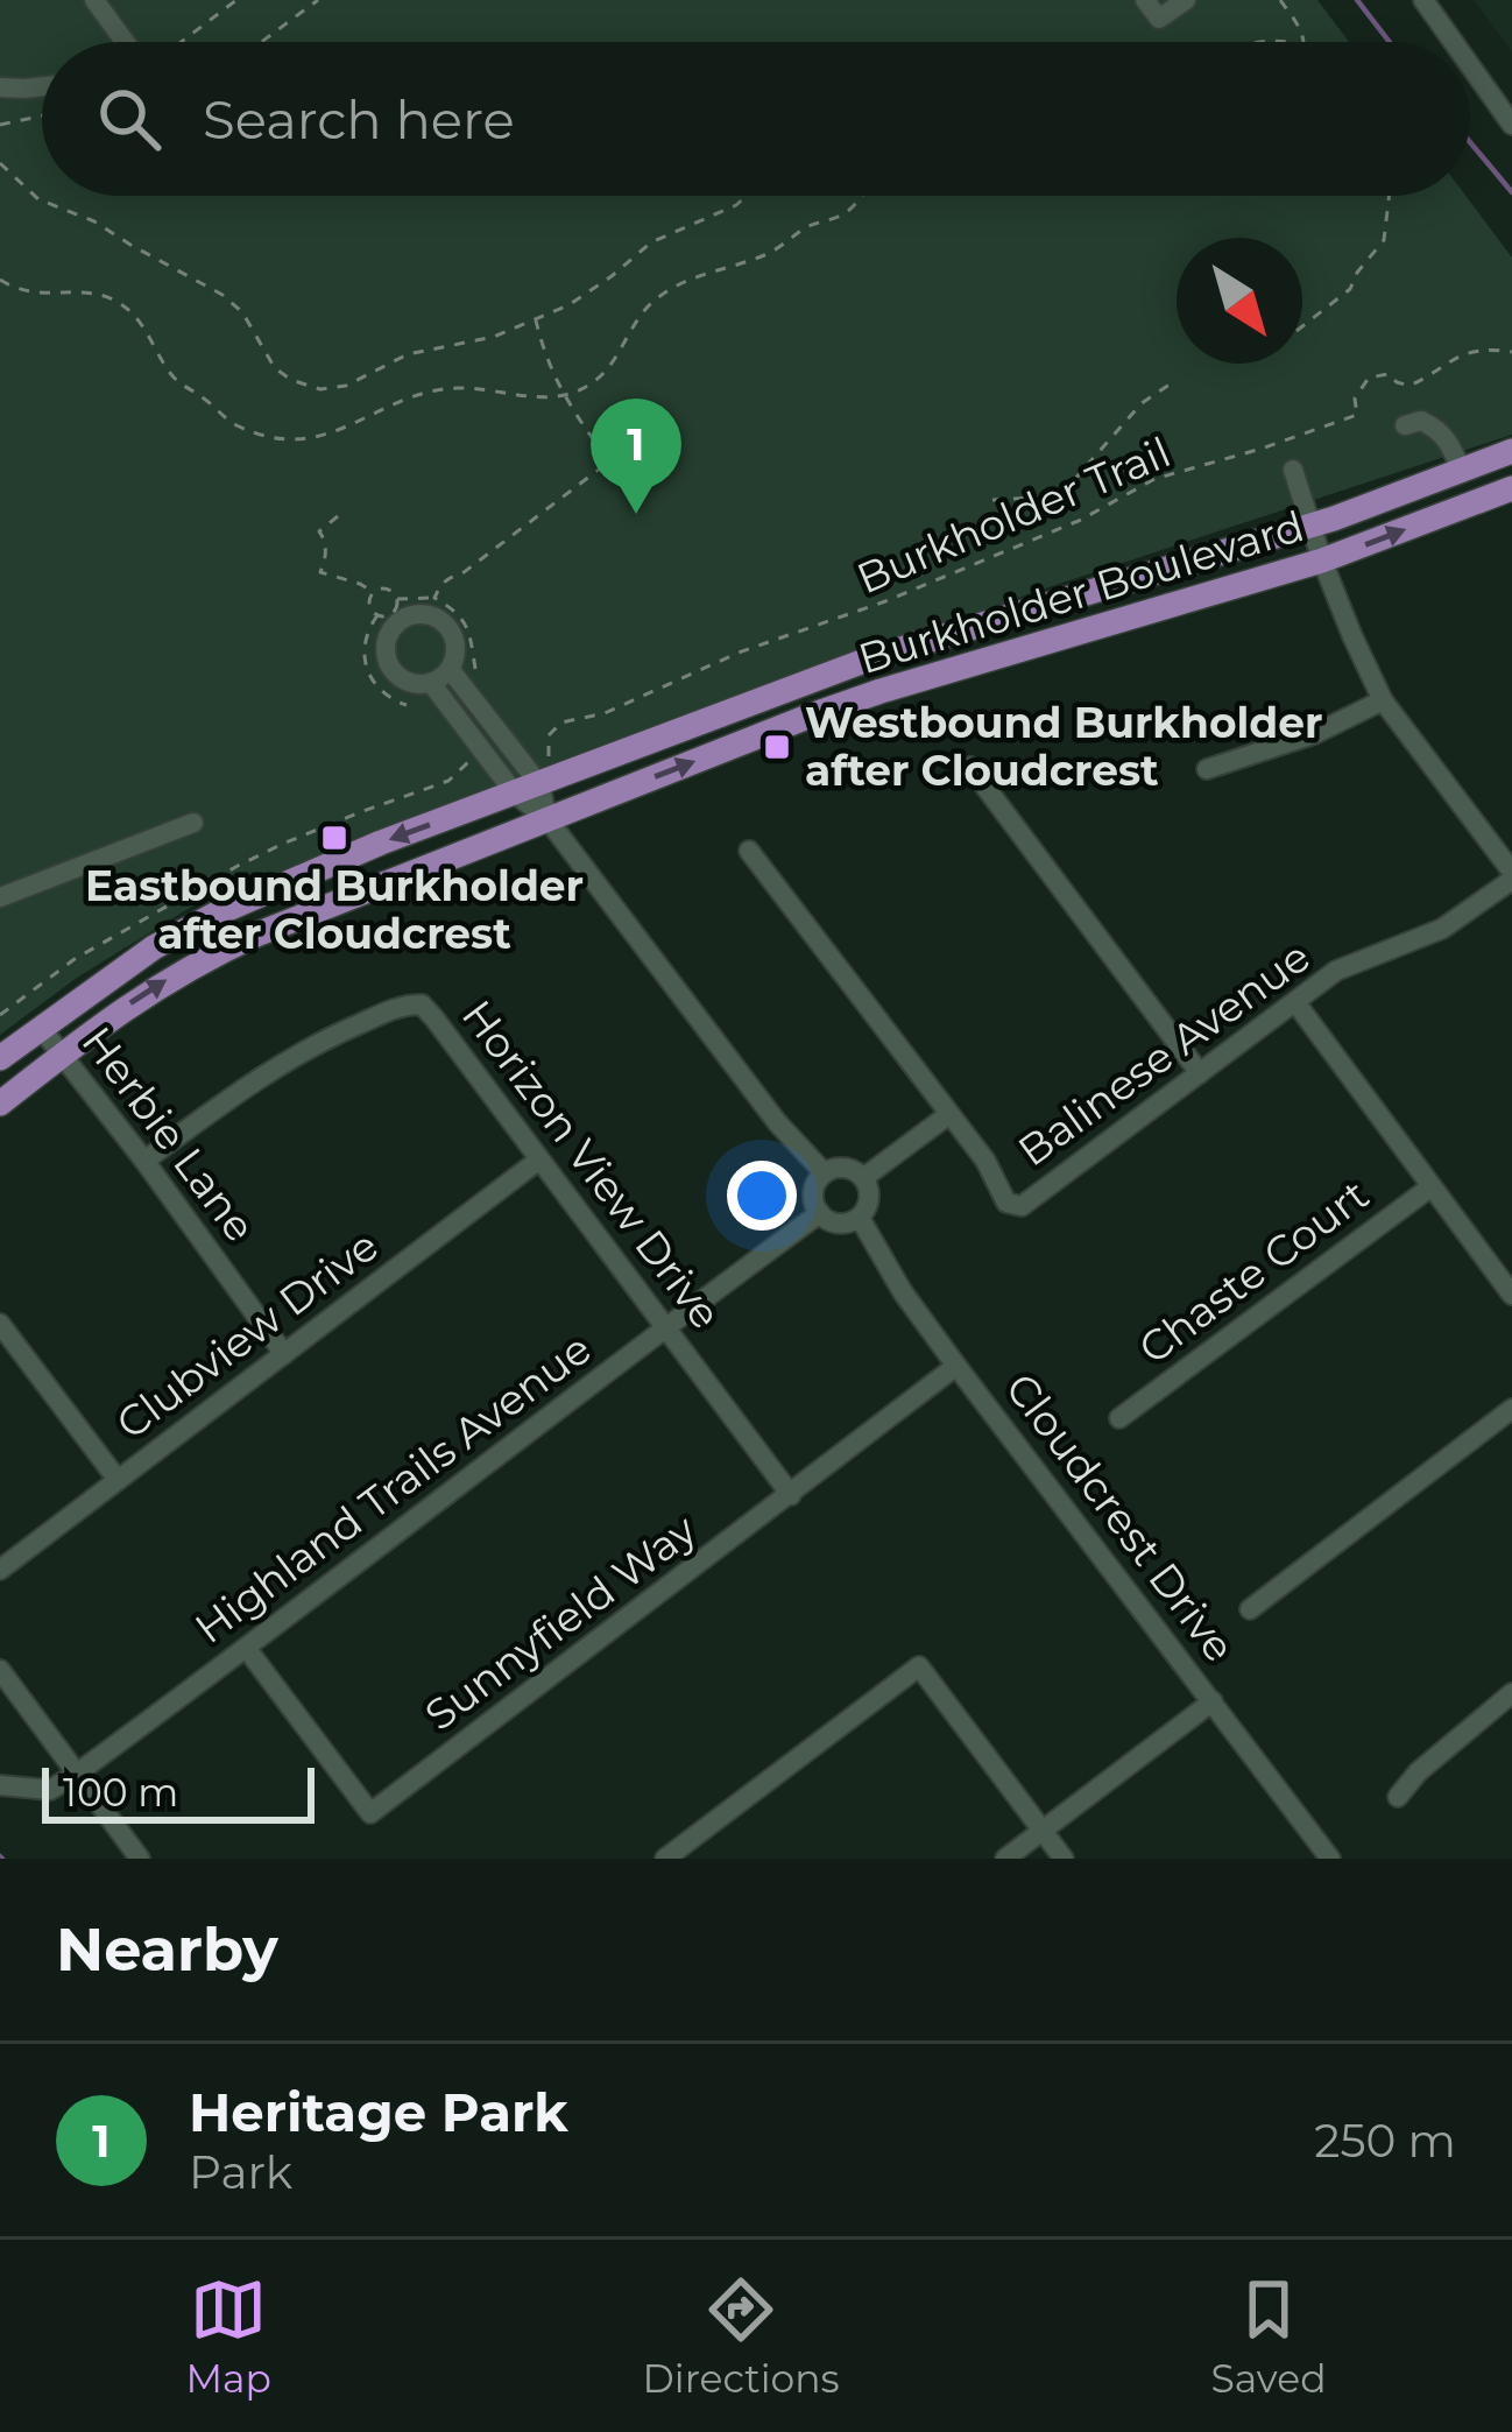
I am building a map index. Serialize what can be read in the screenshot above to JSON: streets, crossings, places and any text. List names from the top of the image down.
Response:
{
  "streets": {
    "main road": ["Burkholder Boulevard"],
    "street": [
      "Balinese Avenue",
      "Herbie Lane",
      "Horizon View Drive",
      "Chaste Court",
      "Clubview Drive",
      "Highland Trails Avenue",
      "Cloudcrest Drive",
      "Sunnyfield Way"
    ],
    "path": ["Burkholder Trail"]
  },
  "crossings": [
    ["Burkholder Boulevard", "Herbie Lane"],
    ["Herbie Lane", "Horizon View Drive"],
    ["Herbie Lane", "Clubview Drive"],
    ["Horizon View Drive", "Clubview Drive"],
    ["Horizon View Drive", "Highland Trails Avenue"],
    ["Horizon View Drive", "Sunnyfield Way"],
    ["Highland Trails Avenue", "Cloudcrest Drive"],
    ["Highland Trails Avenue", "Sunnyfield Way"],
    ["Cloudcrest Drive", "Sunnyfield Way"]
  ],
  "places": {
    "transit": ["Westbound Burkholder after Cloudcrest", "Eastbound Burkholder after Cloudcrest"]
  },
  "scale_bar": "100 m",
  "north": "bottom right",
  "page": {
    "search": "Search here",
    "pins": "1",
    "scale": "100 m",
    "heading": "Nearby",
    "list": [
      {
        "mark": "1",
        "name": "Heritage Park",
        "note": "Park",
        "value": "250 m"
      }
    ],
    "nav": ["Map", "Directions", "Saved"]
  }
}
